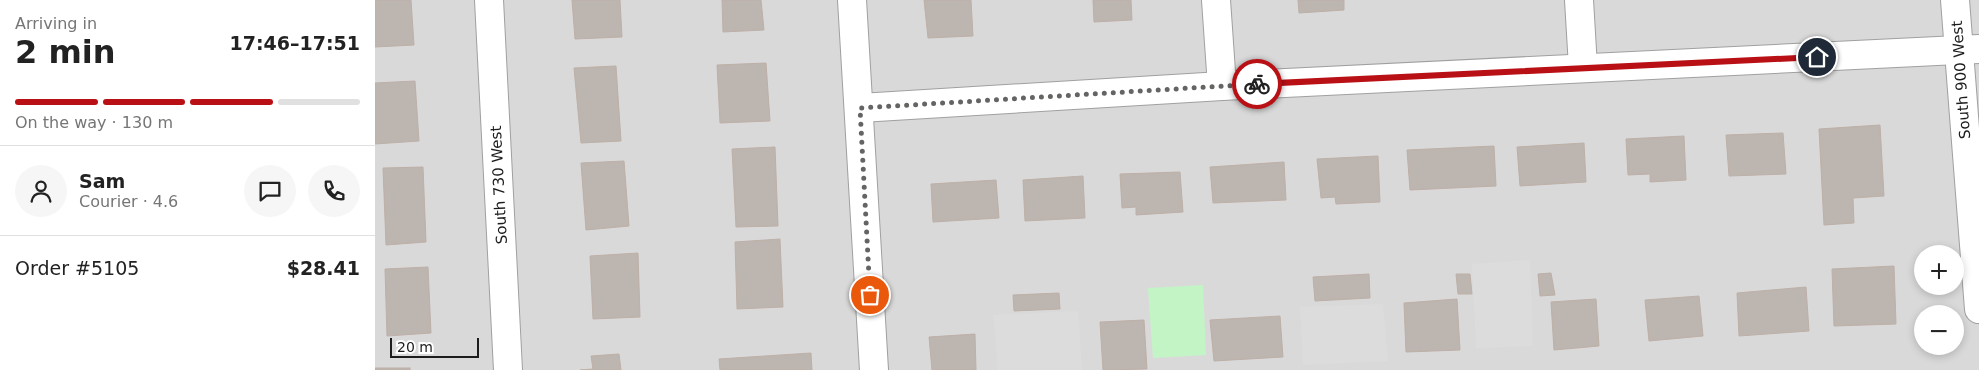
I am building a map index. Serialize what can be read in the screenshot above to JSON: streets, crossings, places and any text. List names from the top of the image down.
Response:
{
  "streets": {
    "street": ["South 900 West", "South 730 West"]
  },
  "scale_bar": "20 m",
  "page": {
    "heading": ["2 min", "Arriving in", "17:46–17:51"],
    "panel": [
      "Sam",
      "Courier · 4.6",
      "Order #5105",
      "$28.41"
    ],
    "bar": "On the way · 130 m",
    "map_buttons": ["+", "−"],
    "scale": "20 m"
  }
}
